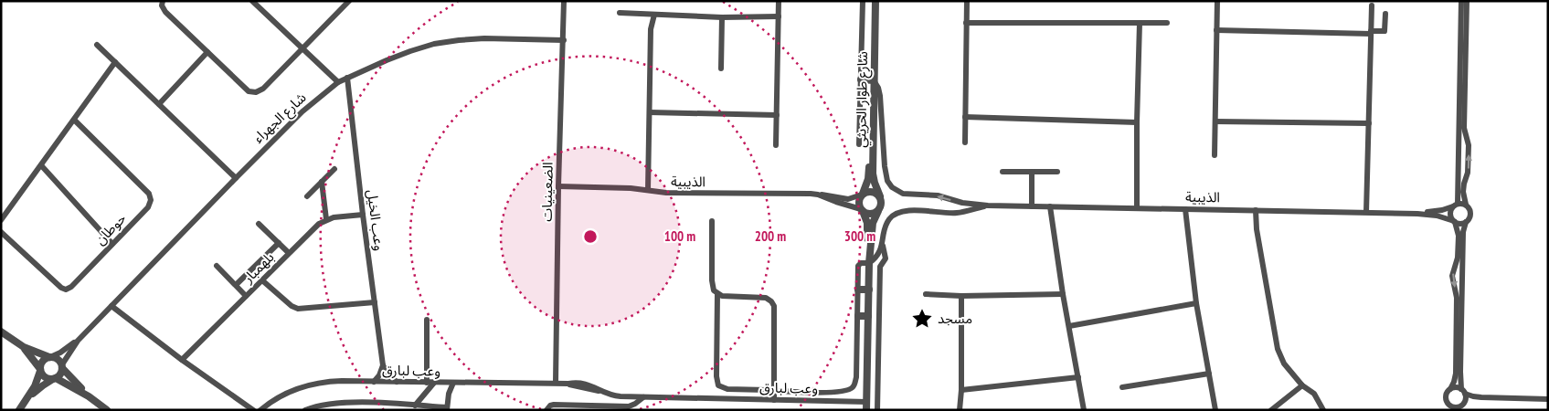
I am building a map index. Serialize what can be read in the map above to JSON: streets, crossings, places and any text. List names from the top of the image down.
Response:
{
  "streets": {
    "street": [
      "شارع طوار الحريثي",
      "شارع الجهراء",
      "الذيبية",
      "الضعينيات",
      "وعب الخيل",
      "حوطان",
      "بلهمبار",
      "وعب لبارق"
    ]
  },
  "crossings": [
    ["شارع طوار الحريثي", "الذيبية"],
    ["شارع الجهراء", "الضعينيات"],
    ["شارع الجهراء", "وعب الخيل"],
    ["الذيبية", "الضعينيات"],
    ["الضعينيات", "وعب لبارق"]
  ],
  "places": {
    "place": ["مسجد"]
  },
  "rings": ["100 m", "200 m", "300 m"]
}
